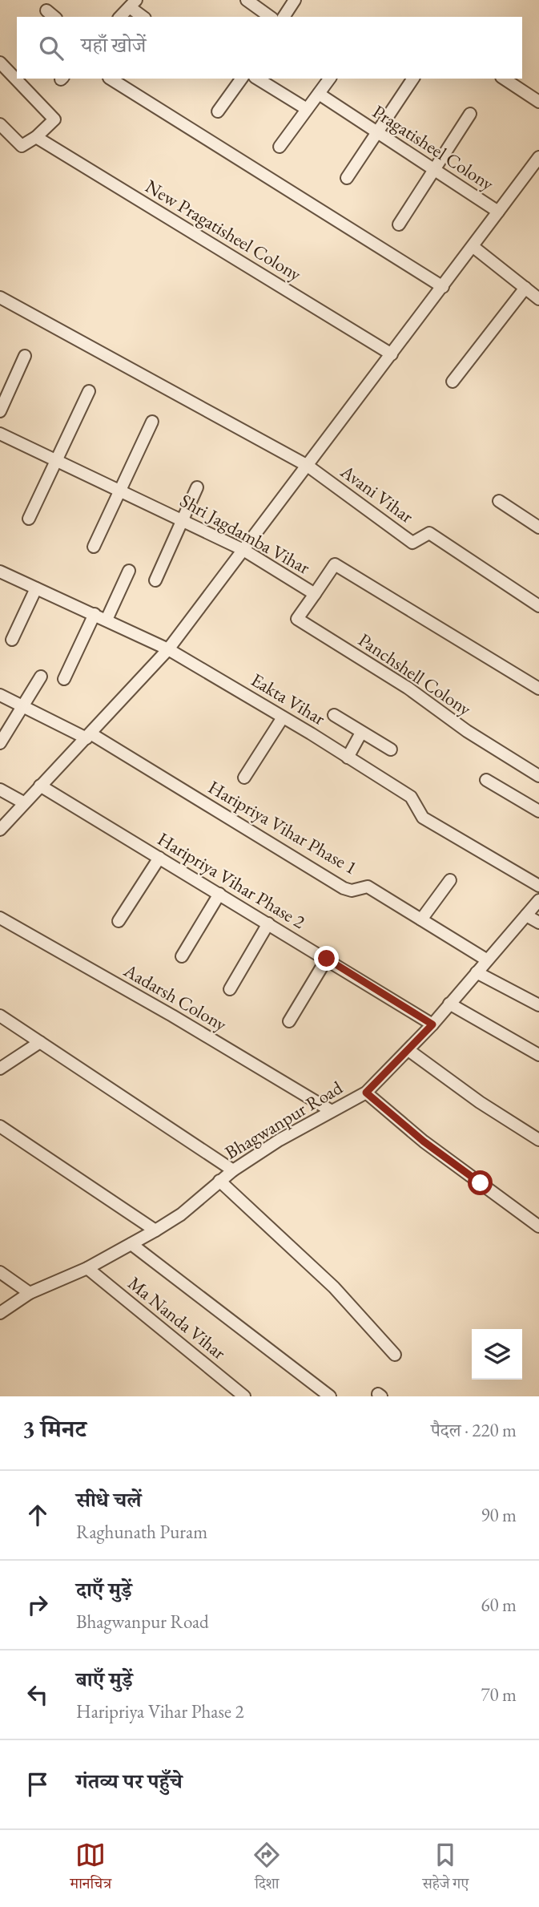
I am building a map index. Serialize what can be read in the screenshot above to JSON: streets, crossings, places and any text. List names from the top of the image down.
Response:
{
  "streets": {
    "street": [
      "Pragatisheel Colony",
      "New Pragatisheel Colony",
      "Avani Vihar",
      "Shri Jagdamba Vihar",
      "Panchshell Colony",
      "Eakta Vihar",
      "Haripriya Vihar Phase 1",
      "Haripriya Vihar Phase 2",
      "Aadarsh Colony",
      "Bhagwanpur Road",
      "Ma Nanda Vihar"
    ]
  },
  "crossings": [
    ["Shri Jagdamba Vihar", "Panchshell Colony"],
    ["Haripriya Vihar Phase 1", "Bhagwanpur Road"],
    ["Haripriya Vihar Phase 2", "Bhagwanpur Road"],
    ["Aadarsh Colony", "Bhagwanpur Road"],
    ["Bhagwanpur Road", "Ma Nanda Vihar"]
  ],
  "page": {
    "search": "यहाँ खोजें",
    "heading": ["3 मिनट", "पैदल · 220 m"],
    "list": [
      ["सीधे चलें", "Raghunath Puram", "90 m"],
      ["दाएँ मुड़ें", "Bhagwanpur Road", "60 m"],
      ["बाएँ मुड़ें", "Haripriya Vihar Phase 2", "70 m"],
      "गंतव्य पर पहुँचे"
    ],
    "nav": ["मानचित्र", "दिशा", "सहेजे गए"]
  }
}
